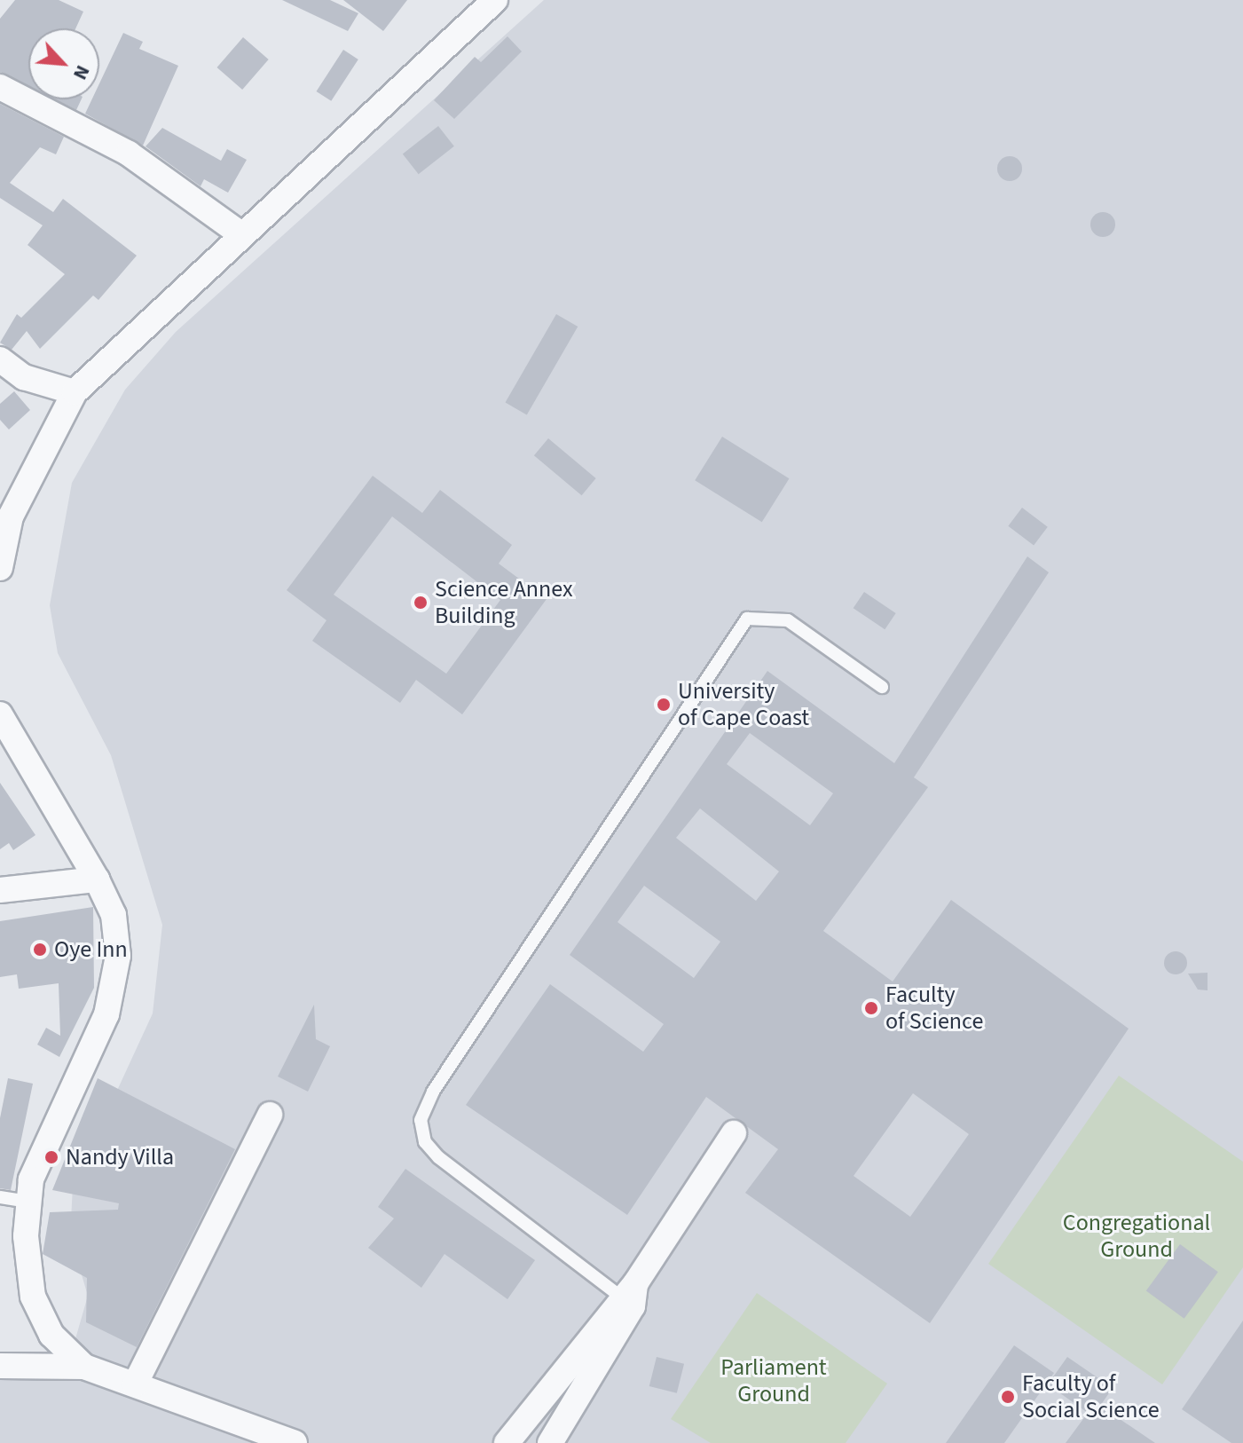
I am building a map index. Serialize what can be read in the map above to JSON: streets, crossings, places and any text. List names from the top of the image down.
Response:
{
  "parks": ["Congregational Ground", "Parliament Ground"],
  "places": [
    "Science Annex Building",
    "University of Cape Coast",
    "Oye Inn",
    "Faculty of Science",
    "Nandy Villa",
    "Faculty of Social Science"
  ],
  "north": "bottom right"
}
